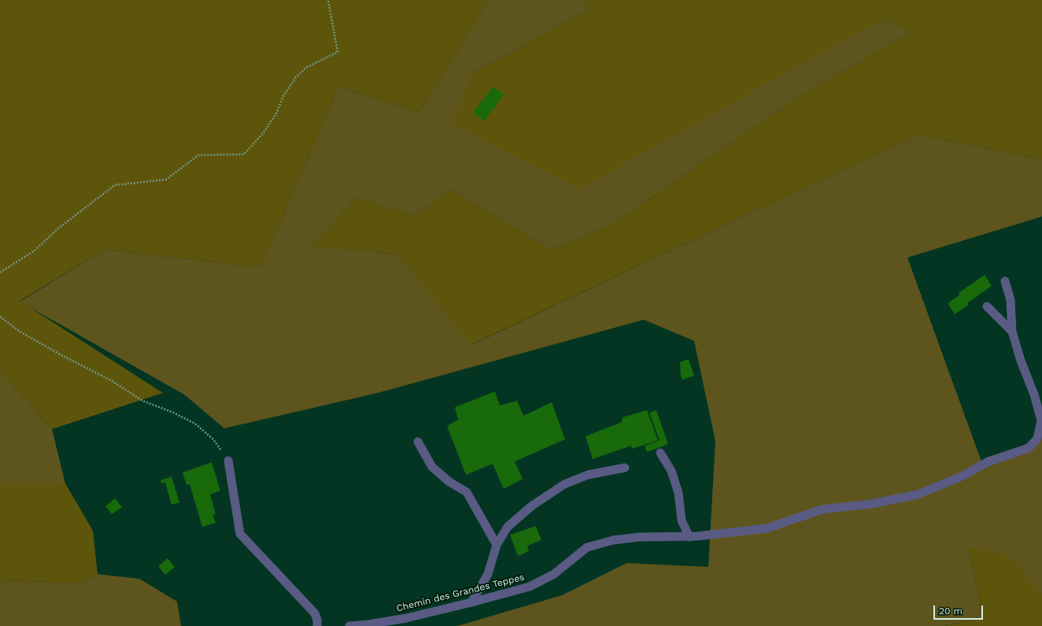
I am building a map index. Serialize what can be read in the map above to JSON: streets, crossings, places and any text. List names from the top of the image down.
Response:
{
  "streets": {
    "street": ["Chemin des Grandes Teppes"]
  },
  "scale_bar": "20 m"
}
